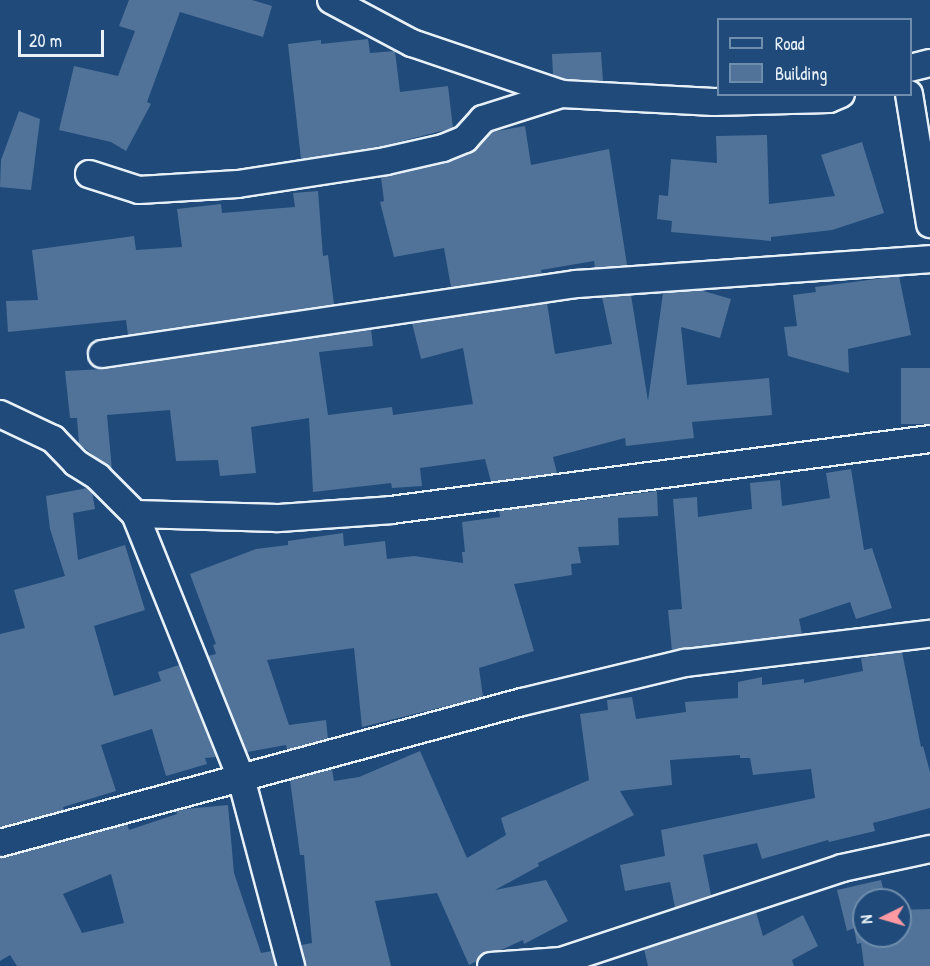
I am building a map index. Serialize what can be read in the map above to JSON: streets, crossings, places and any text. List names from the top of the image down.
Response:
{
  "legend": ["Road", "Building"],
  "scale_bar": "20 m",
  "north": "left"
}
